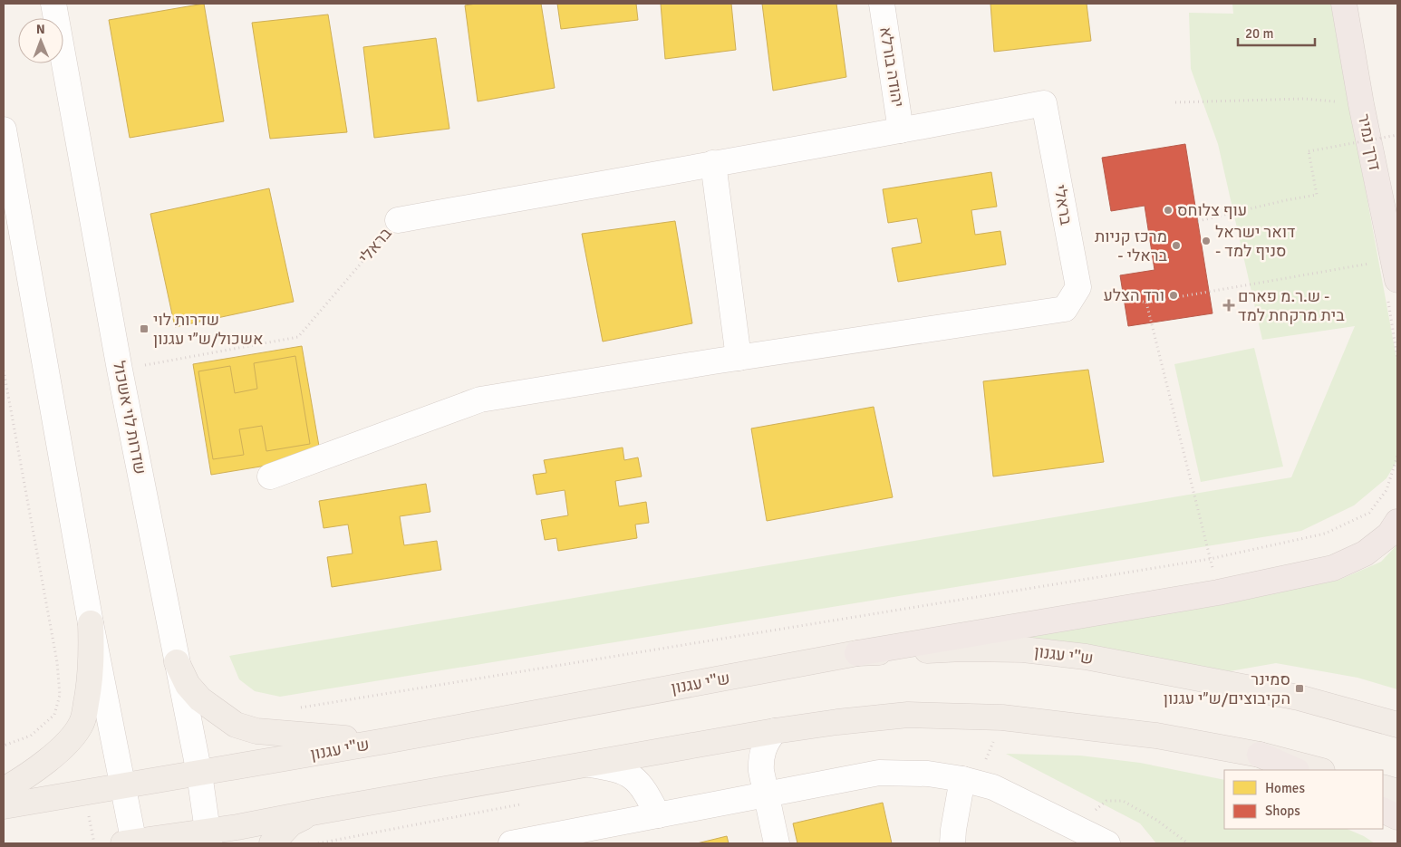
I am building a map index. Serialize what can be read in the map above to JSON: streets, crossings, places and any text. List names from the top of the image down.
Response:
{
  "streets": {
    "highway": ["דרך נמיר"],
    "main road": ["ש''י עגנון"],
    "street": ["יהודה בורלא", "בראלי", "שדרות לוי אשכול"]
  },
  "crossings": [
    ["יהודה בורלא", "בראלי"],
    ["בראלי", "שדרות לוי אשכול"],
    ["שדרות לוי אשכול", "ש''י עגנון"]
  ],
  "places": {
    "other": [
      "עוף צלוחס",
      "דואר ישראל - סניף למד",
      "מרכז קניות - בראלי",
      "ורד הצלע"
    ],
    "health": ["ש.ר.מ פארם - בית מרקחת למד"],
    "transit": ["שדרות לוי אשכול/ש״י עגנון", "סמינר הקיבוצים/ש״י עגנון"]
  },
  "legend": ["Homes", "Shops"],
  "scale_bar": "20 m",
  "north": "top"
}
